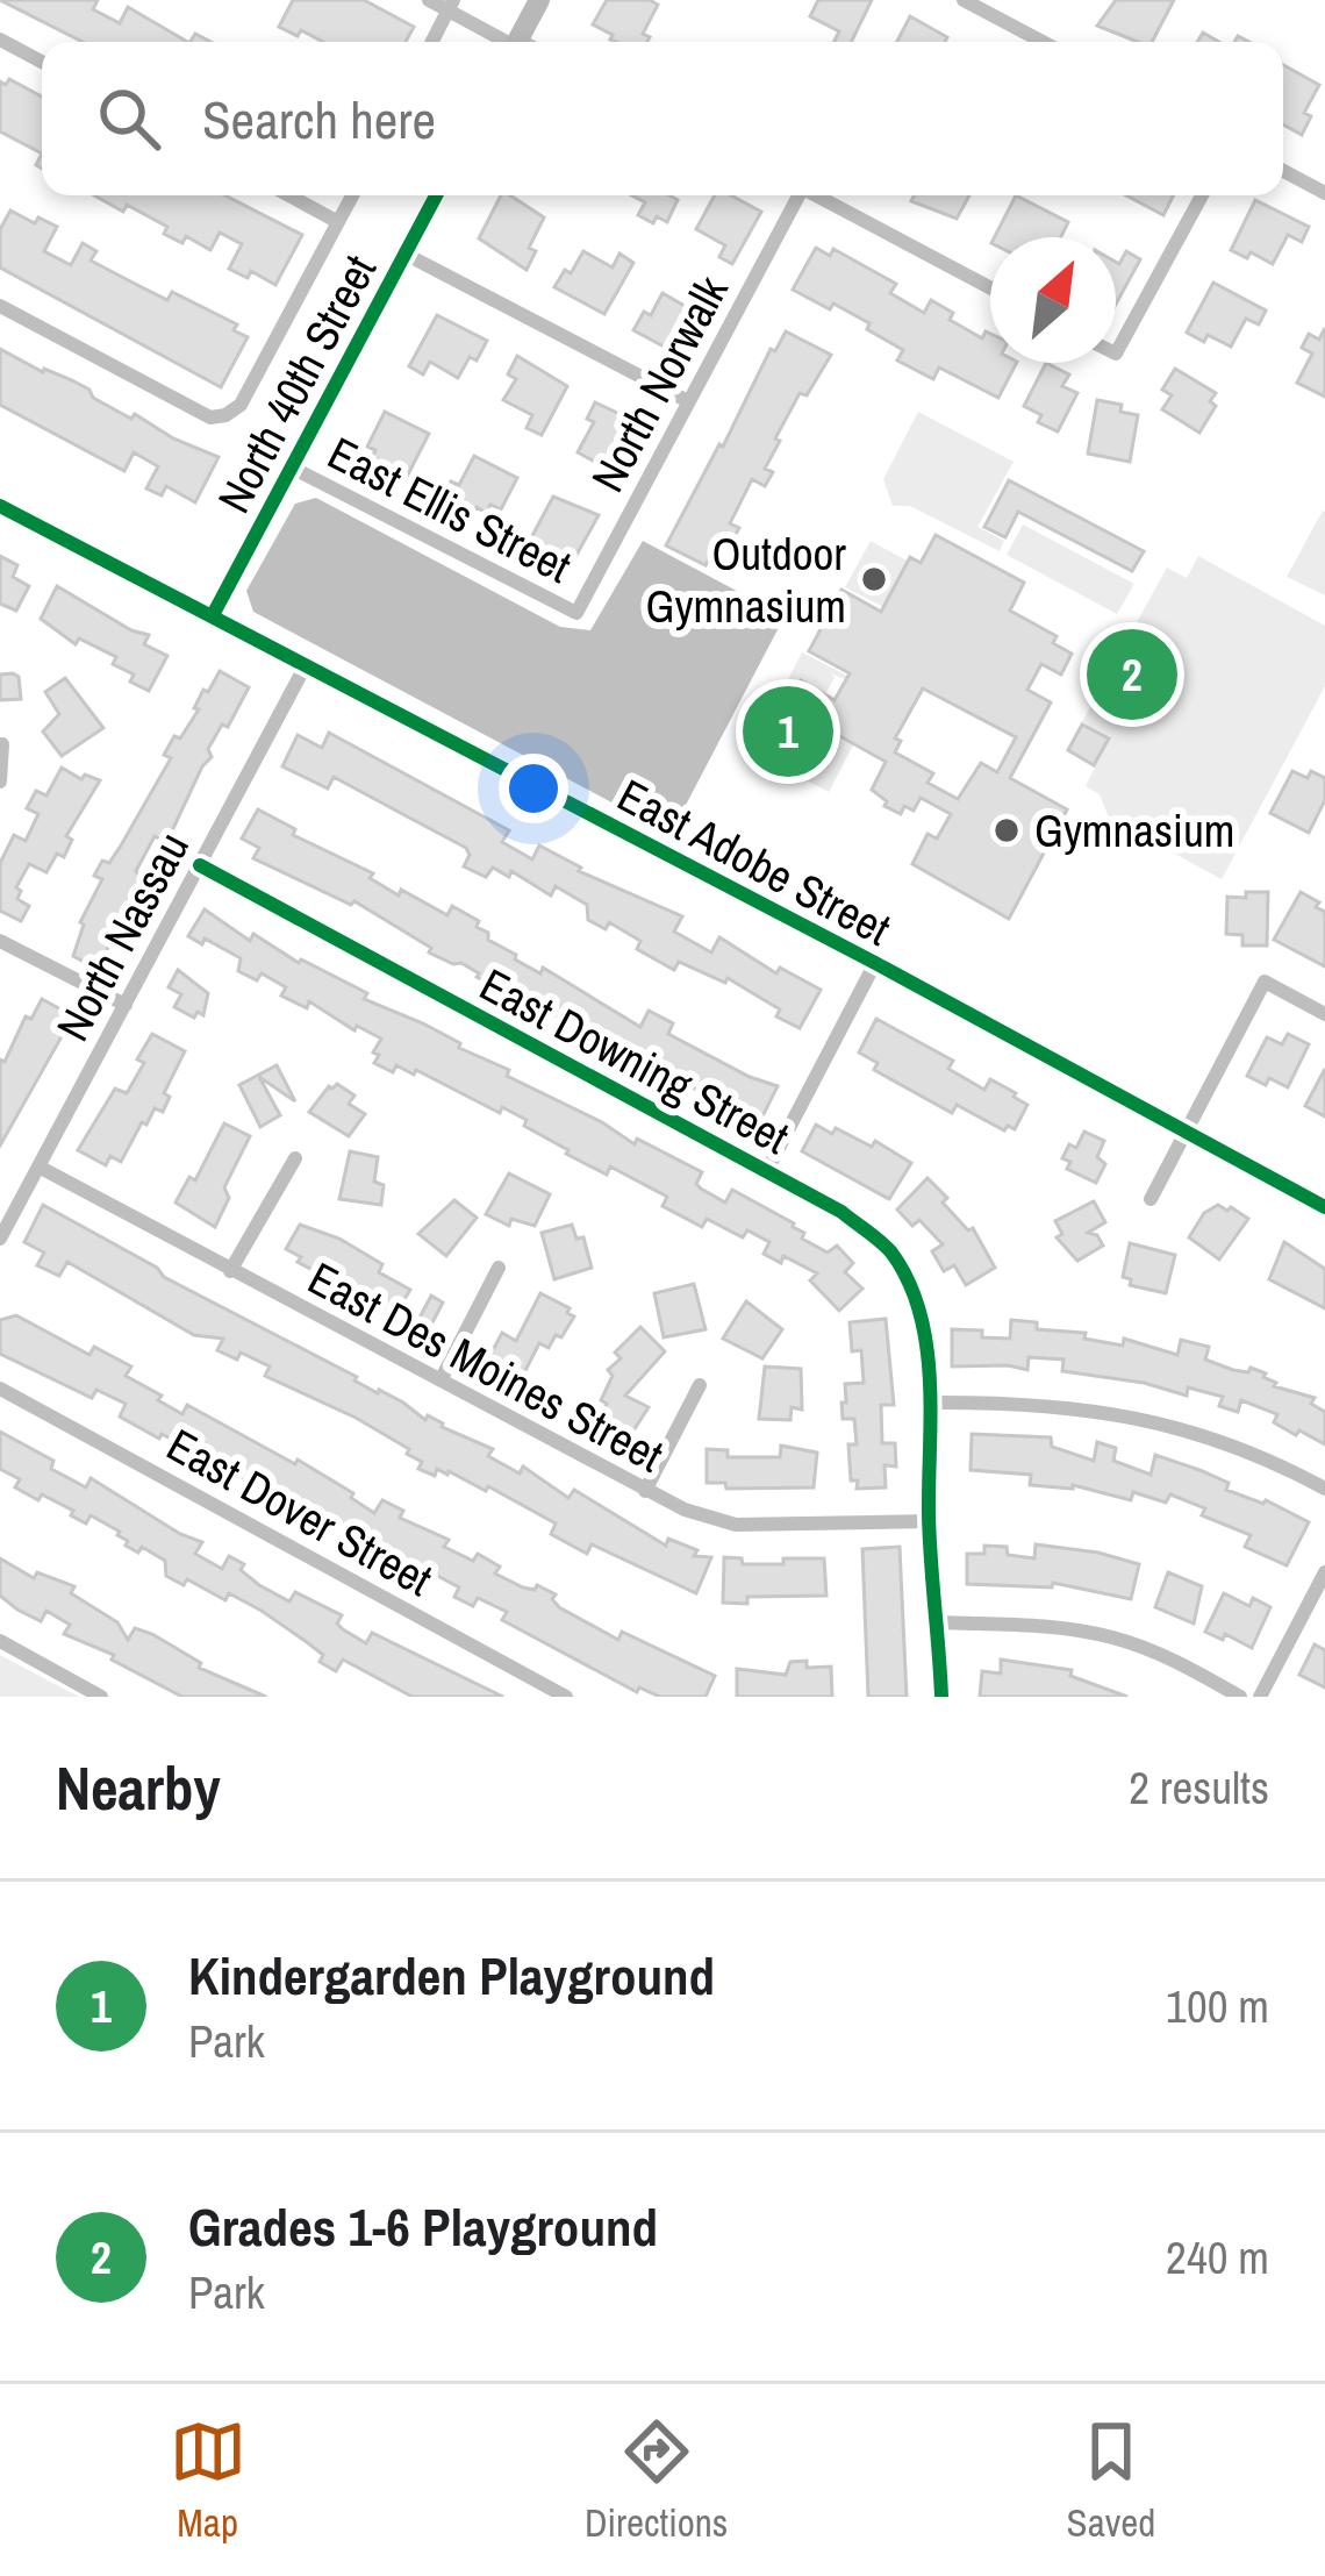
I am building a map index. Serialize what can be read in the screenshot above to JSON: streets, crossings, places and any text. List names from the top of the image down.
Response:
{
  "streets": {
    "street": [
      "North 40th Street",
      "North Norwalk",
      "East Ellis Street",
      "East Adobe Street",
      "North Nassau",
      "East Downing Street",
      "East Des Moines Street",
      "East Dover Street"
    ]
  },
  "crossings": [
    ["North 40th Street", "East Ellis Street"],
    ["North 40th Street", "East Adobe Street"],
    ["North Norwalk", "East Ellis Street"],
    ["East Adobe Street", "North Nassau"],
    ["North Nassau", "East Downing Street"],
    ["North Nassau", "East Des Moines Street"],
    ["East Downing Street", "East Des Moines Street"]
  ],
  "places": ["Outdoor Gymnasium", "Gymnasium"],
  "north": "top right",
  "page": {
    "search": "Search here",
    "pins": ["2", "1"],
    "heading": ["Nearby", "2 results"],
    "list": [
      {
        "mark": "1",
        "name": "Kindergarden Playground",
        "note": "Park",
        "value": "100 m"
      },
      {
        "mark": "2",
        "name": "Grades 1-6 Playground",
        "note": "Park",
        "value": "240 m"
      }
    ],
    "nav": ["Map", "Directions", "Saved"]
  }
}
